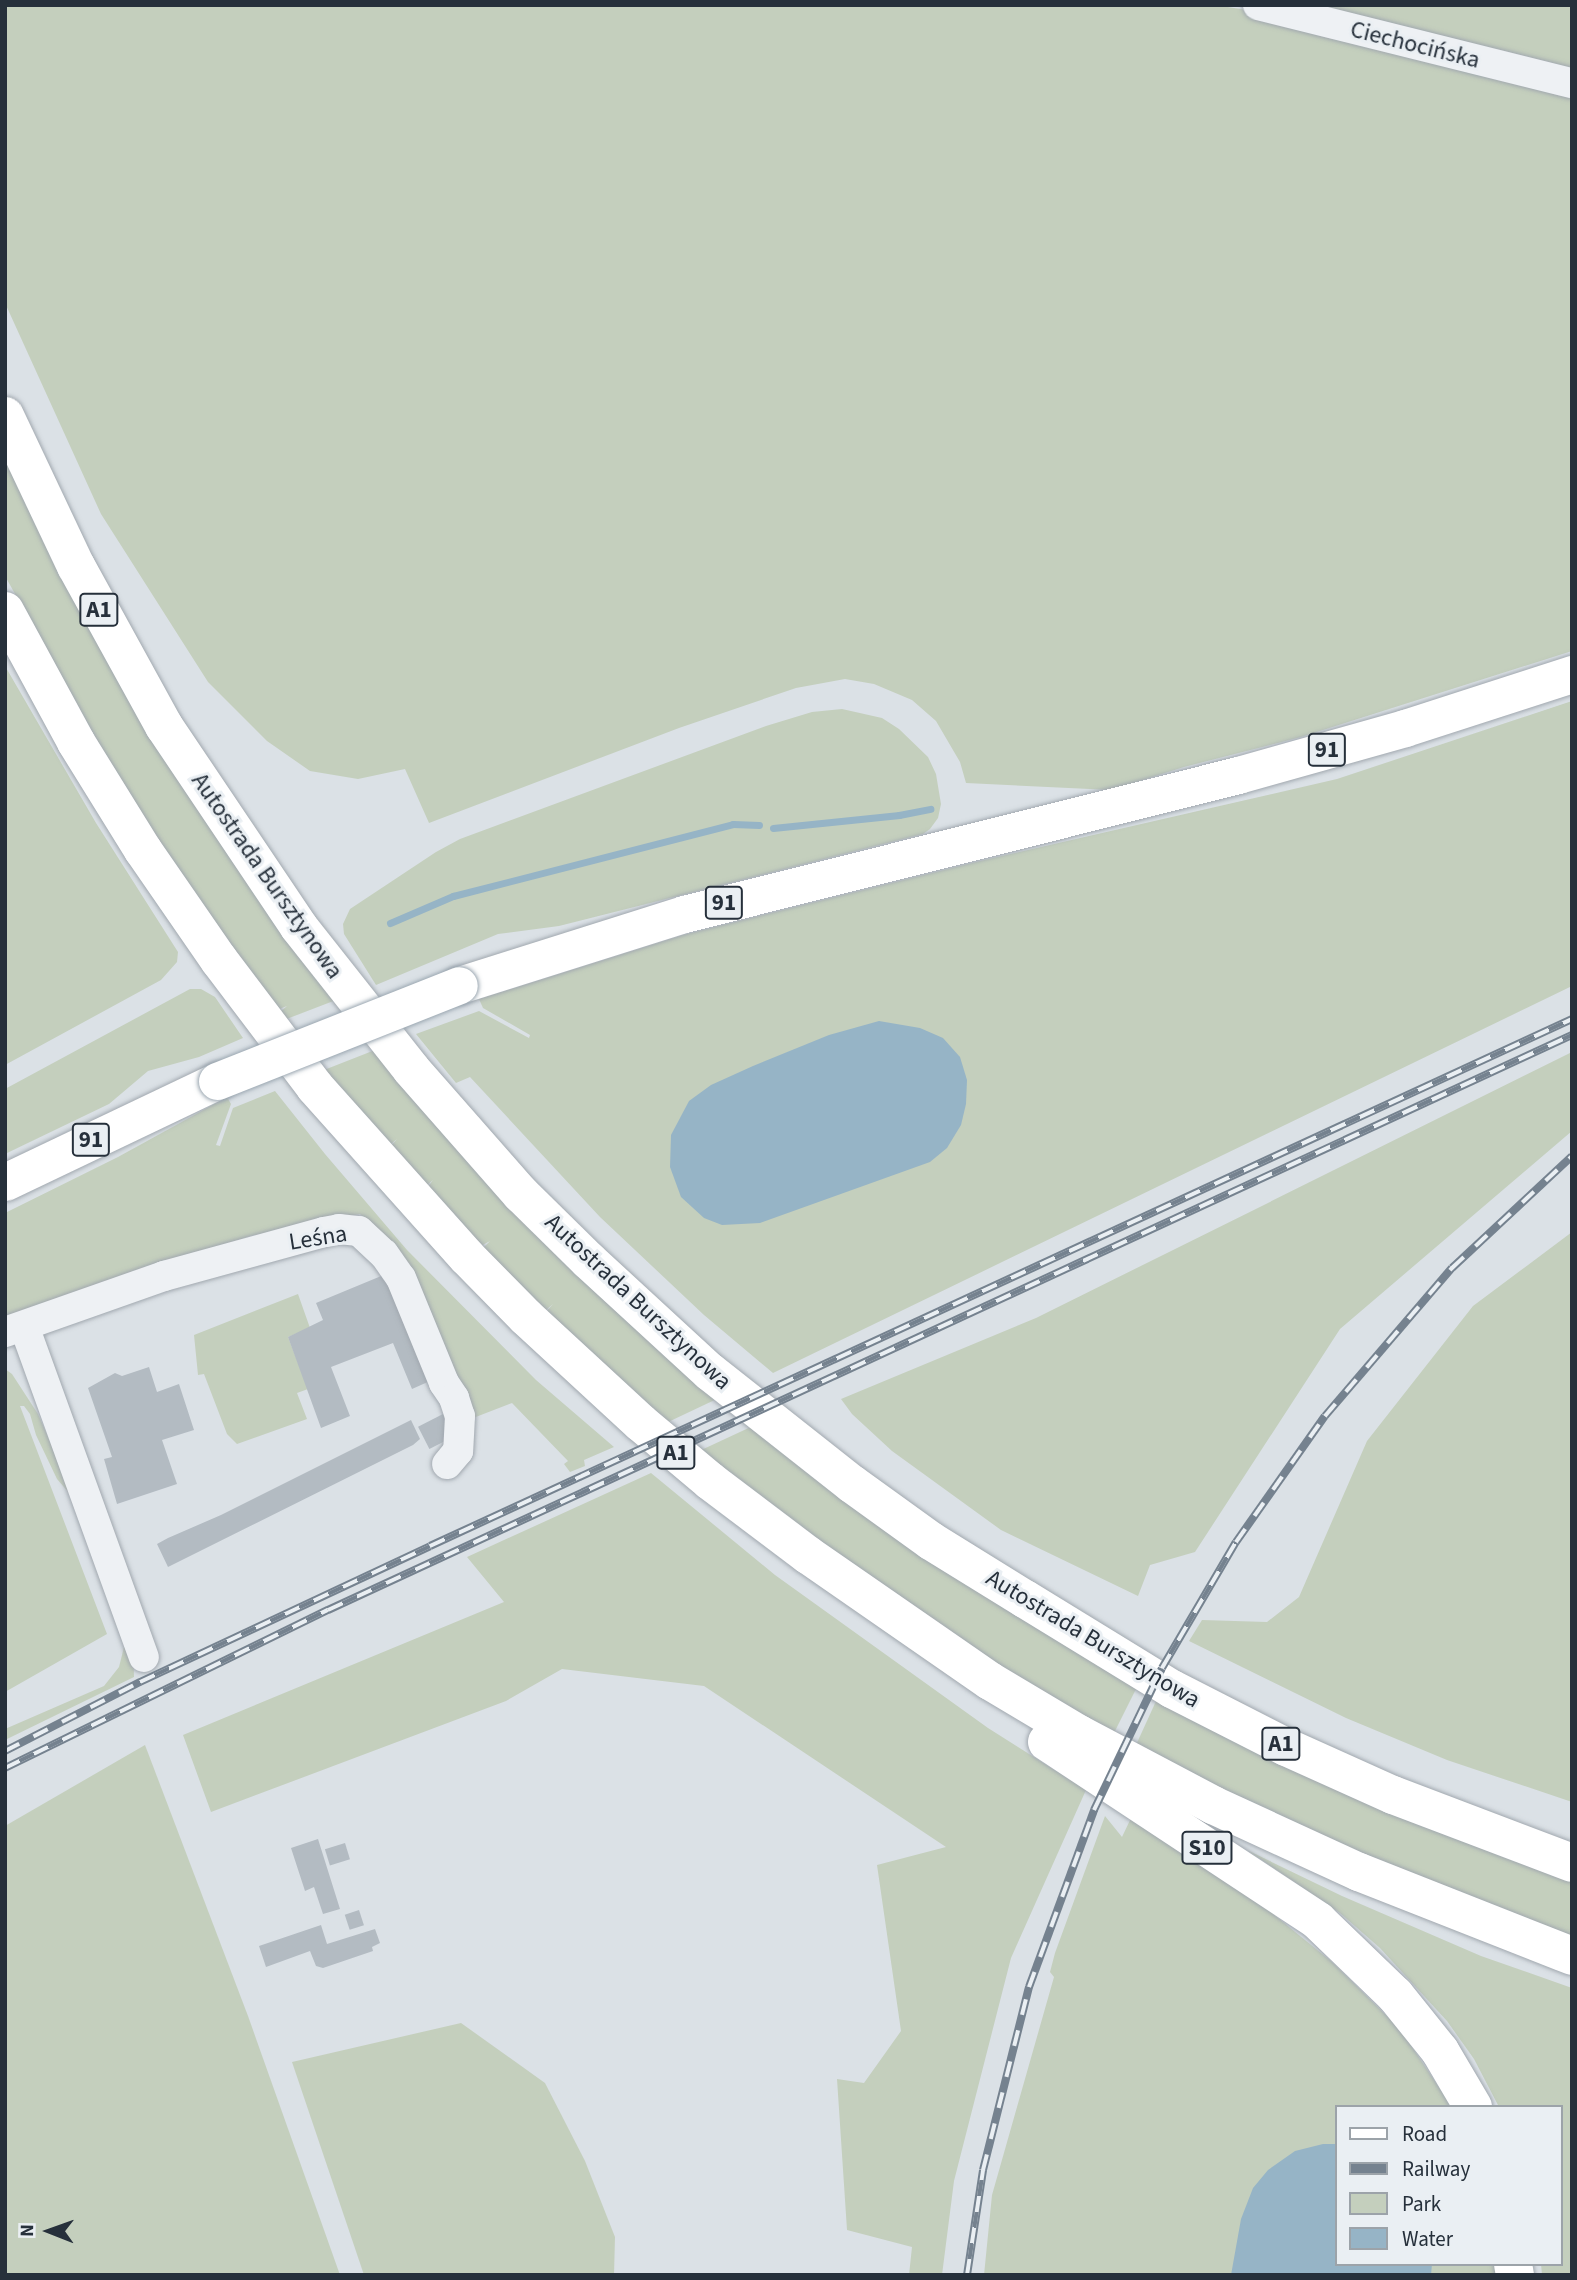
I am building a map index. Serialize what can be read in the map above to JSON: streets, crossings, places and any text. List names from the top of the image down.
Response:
{
  "streets": {
    "highway": ["A1", "Autostrada Bursztynowa", "S10"],
    "main road": ["91"],
    "street": ["Ciechocińska", "Leśna"]
  },
  "crossings": [
    ["A1", "S10"]
  ],
  "legend": [
    "Road",
    "Railway",
    "Park",
    "Water"
  ],
  "north": "left"
}
